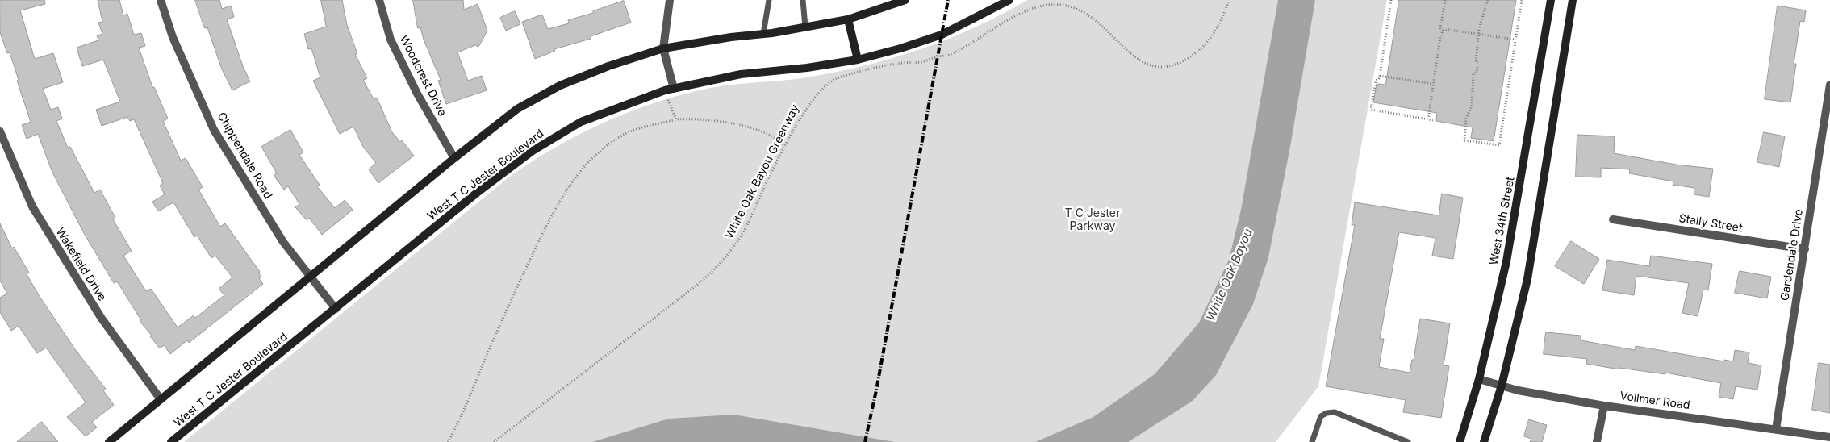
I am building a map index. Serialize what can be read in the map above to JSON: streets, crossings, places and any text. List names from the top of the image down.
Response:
{
  "streets": {
    "main road": ["West T C Jester Boulevard", "West 34th Street"],
    "street": [
      "Woodcrest Drive",
      "Chippendale Road",
      "Stally Street",
      "Gardendale Drive",
      "Wakefield Drive",
      "Vollmer Road"
    ],
    "path": ["White Oak Bayou Greenway"]
  },
  "crossings": [
    ["Chippendale Road", "West T C Jester Boulevard"],
    ["West 34th Street", "Vollmer Road"],
    ["Stally Street", "Gardendale Drive"],
    ["Gardendale Drive", "Vollmer Road"]
  ],
  "water": ["White Oak Bayou"],
  "parks": ["T C Jester Parkway"]
}
